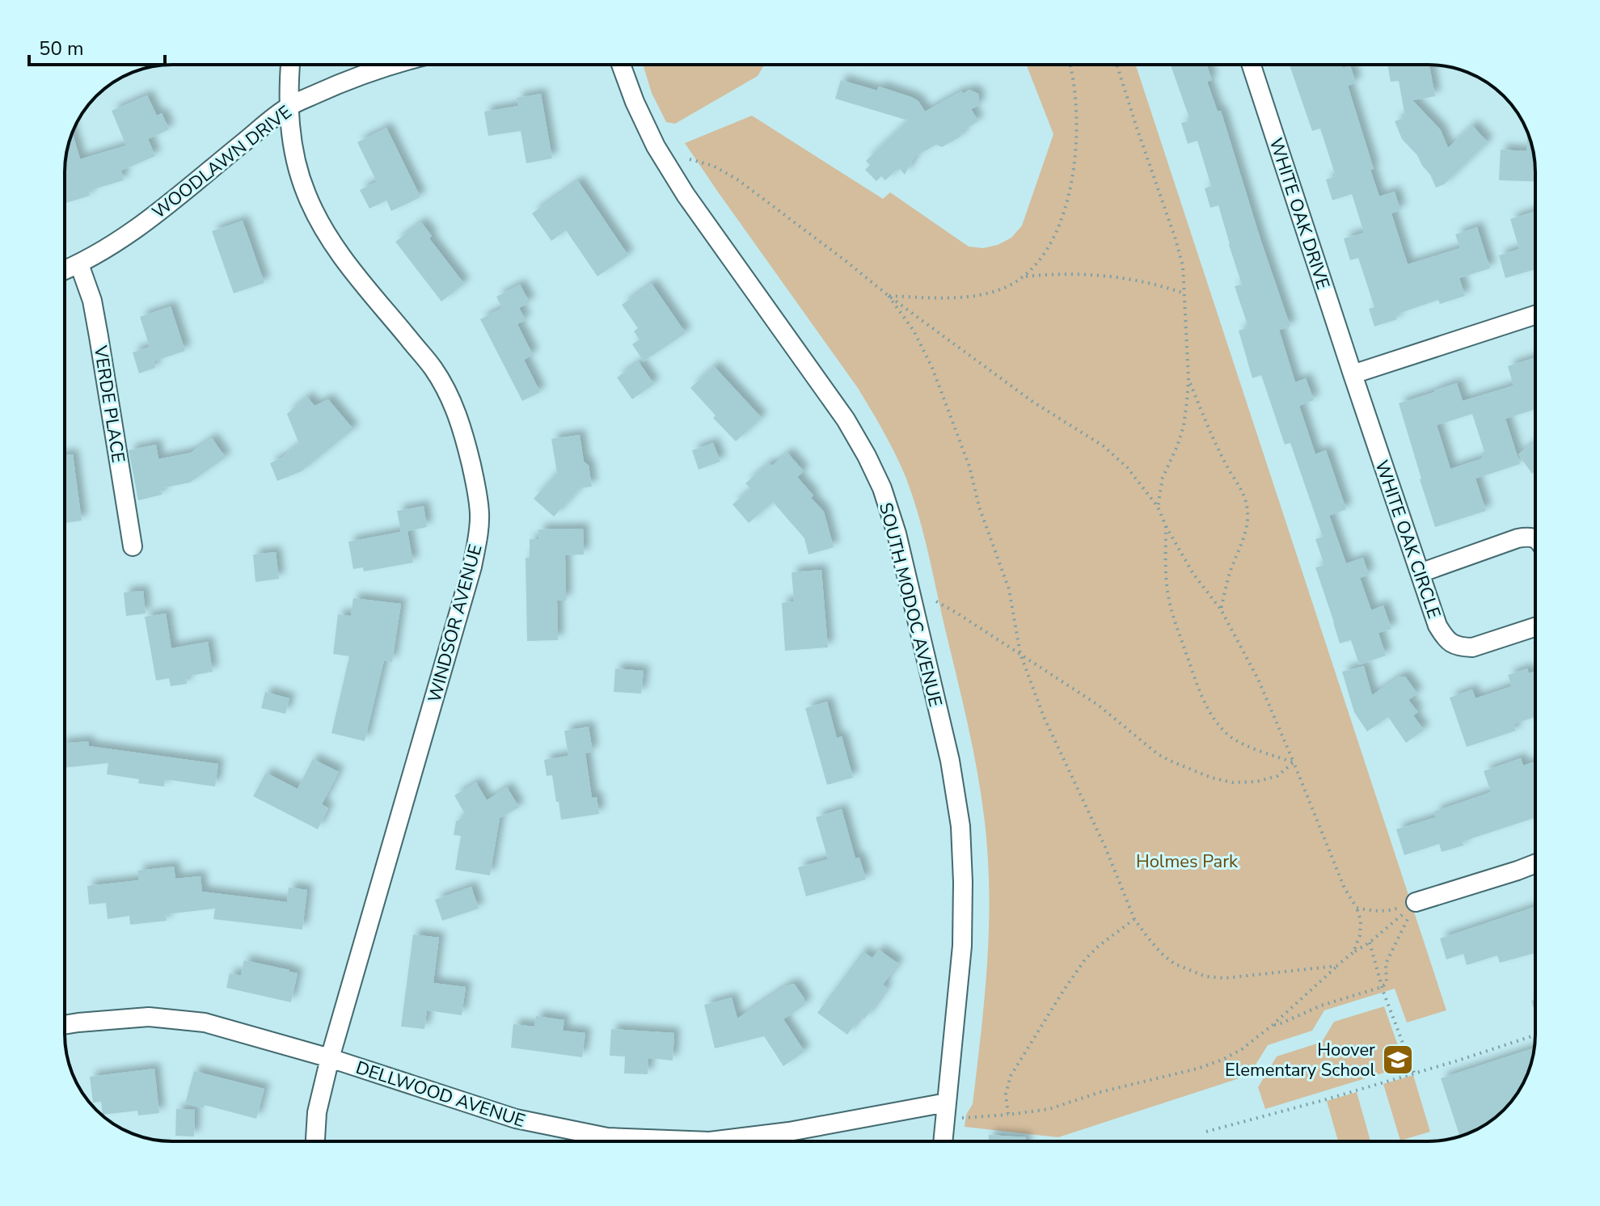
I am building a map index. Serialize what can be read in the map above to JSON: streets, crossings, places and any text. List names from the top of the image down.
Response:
{
  "streets": {
    "street": [
      "WOODLAWN DRIVE",
      "WHITE OAK DRIVE",
      "VERDE PLACE",
      "WHITE OAK CIRCLE",
      "SOUTH MODOC AVENUE",
      "WINDSOR AVENUE",
      "DELLWOOD AVENUE"
    ]
  },
  "crossings": [
    ["WOODLAWN DRIVE", "VERDE PLACE"],
    ["WOODLAWN DRIVE", "WINDSOR AVENUE"],
    ["WHITE OAK DRIVE", "WHITE OAK CIRCLE"],
    ["SOUTH MODOC AVENUE", "DELLWOOD AVENUE"],
    ["WINDSOR AVENUE", "DELLWOOD AVENUE"]
  ],
  "parks": ["Holmes Park"],
  "places": {
    "school or university": ["Hoover Elementary School"]
  },
  "scale_bar": "50 m"
}
